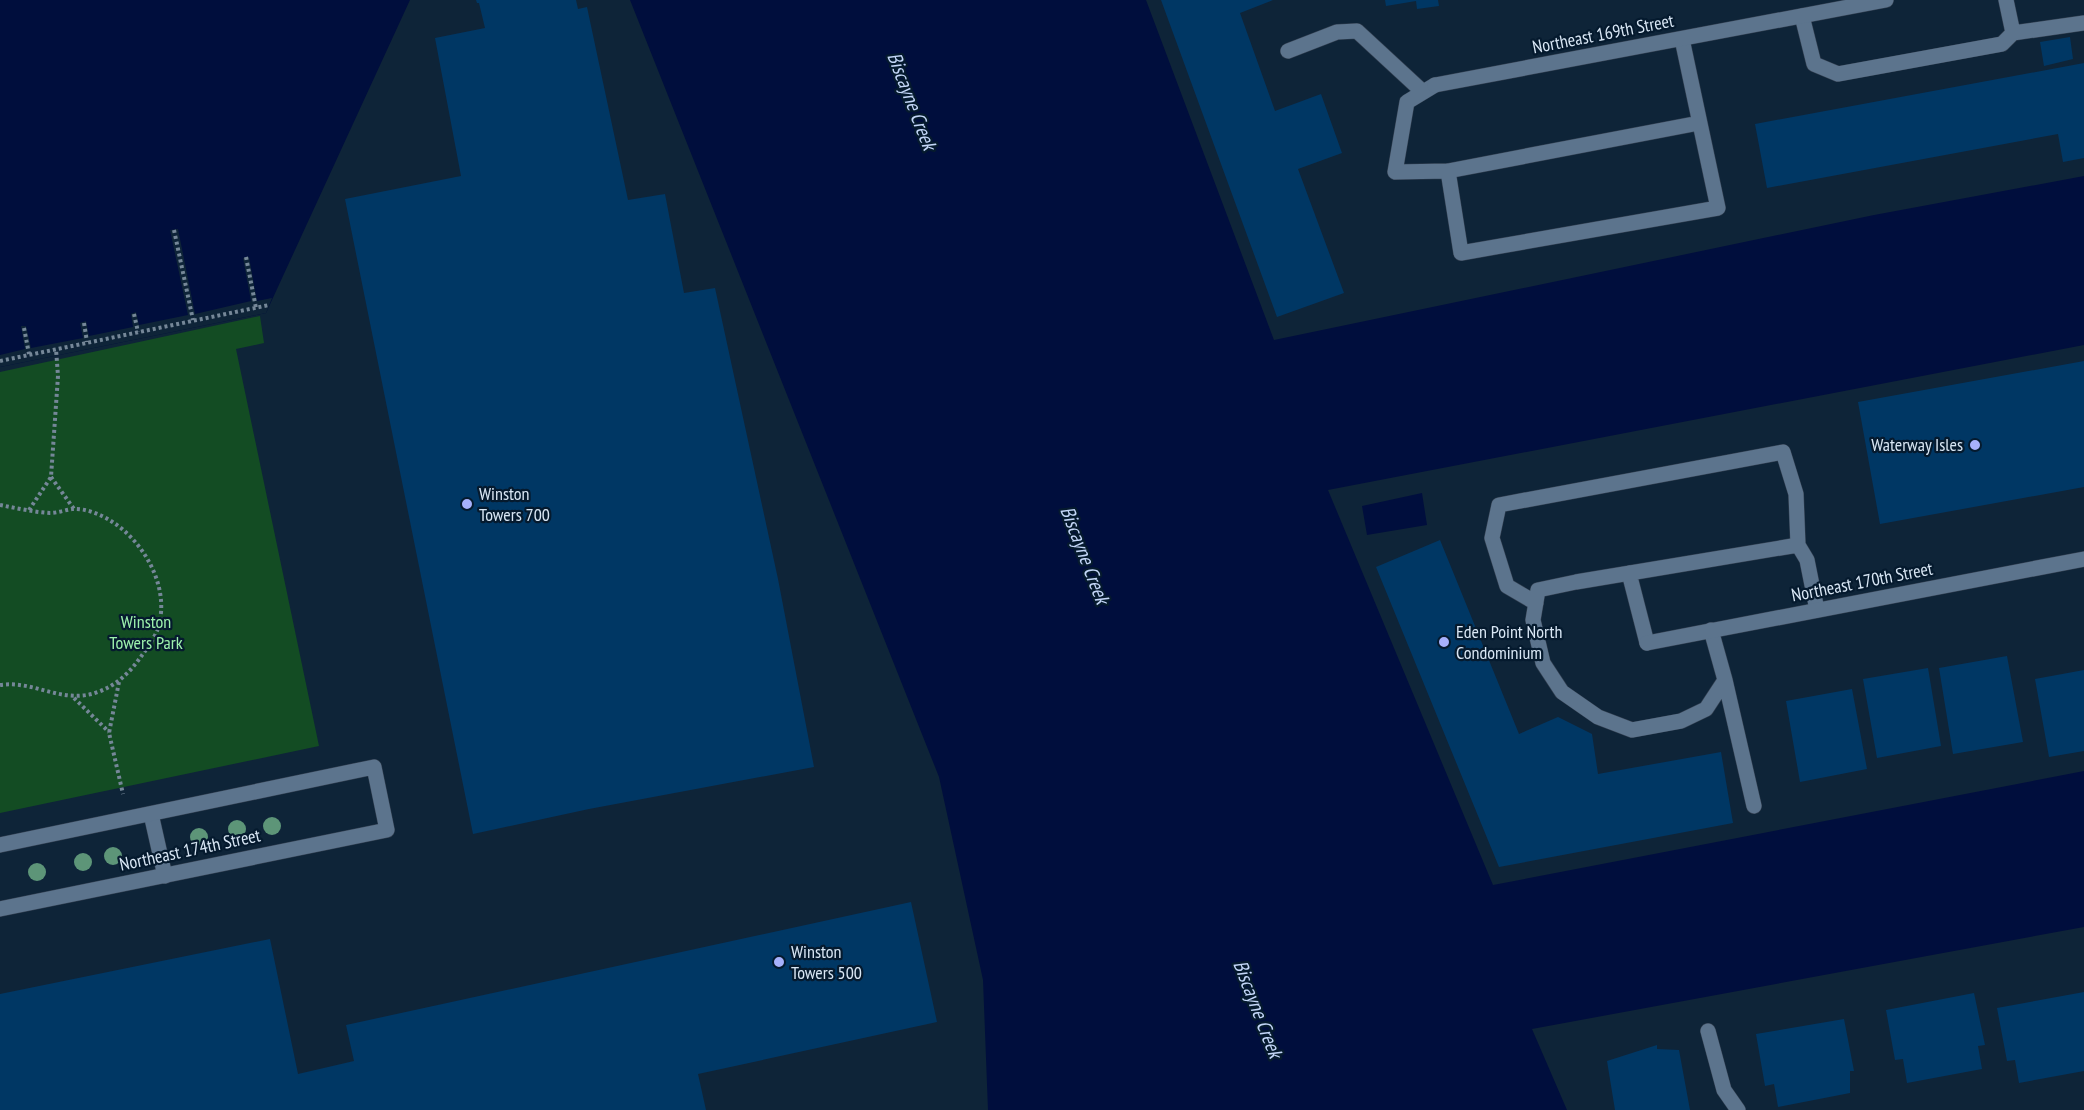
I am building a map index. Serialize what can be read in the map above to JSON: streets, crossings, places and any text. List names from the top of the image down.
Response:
{
  "streets": {
    "street": ["Northeast 169th Street", "Northeast 170th Street", "Northeast 174th Street"]
  },
  "water": ["Biscayne Creek"],
  "parks": ["Winston Towers Park"],
  "places": [
    "Waterway Isles",
    "Winston Towers 700",
    "Eden Point North Condominium",
    "Winston Towers 500"
  ]
}
